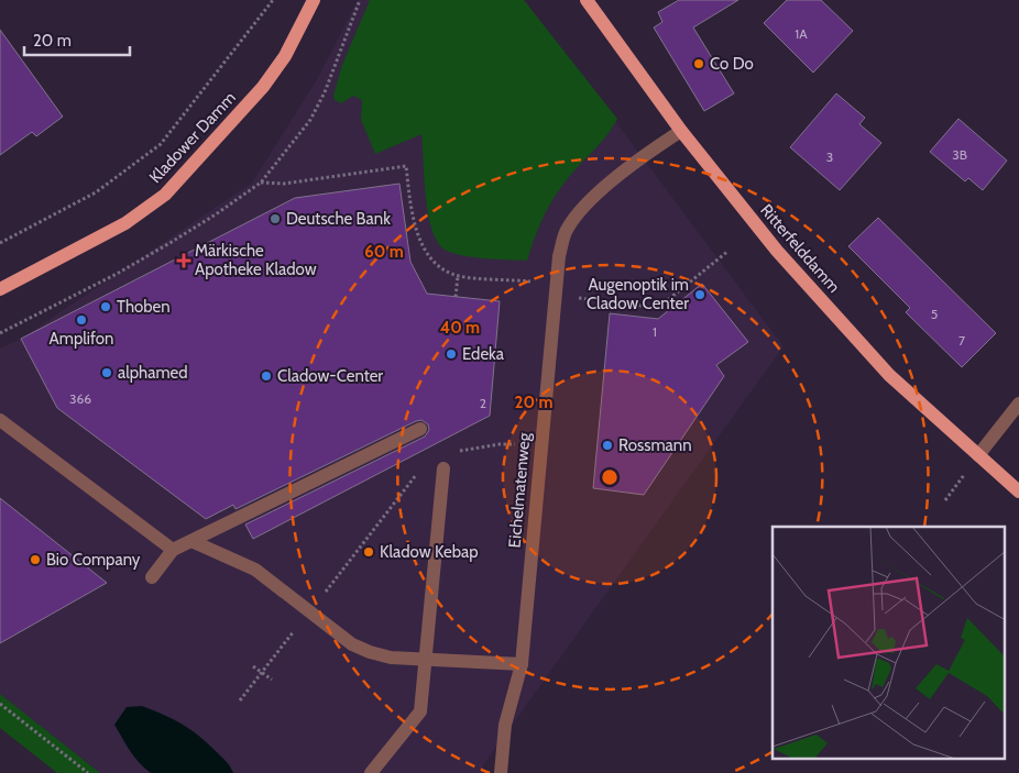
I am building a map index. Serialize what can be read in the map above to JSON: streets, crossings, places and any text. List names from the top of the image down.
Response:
{
  "streets": {
    "main road": ["Kladower Damm", "Ritterfelddamm"],
    "street": ["Eichelmatenweg"]
  },
  "crossings": [
    ["Ritterfelddamm", "Eichelmatenweg"]
  ],
  "places": {
    "other": [
      "Co Do",
      "Deutsche Bank",
      "Augenoptik im Cladow Center",
      "Thoben",
      "Amplifon",
      "Edeka",
      "alphamed",
      "Cladow-Center",
      "Rossmann",
      "Kladow Kebap",
      "Bio Company"
    ],
    "health": ["Märkische Apotheke Kladow"]
  },
  "house_numbers": [
    "1A",
    "3B",
    "3",
    "5",
    "1",
    "7",
    "366",
    "2"
  ],
  "scale_bar": "20 m",
  "rings": ["60 m", "40 m", "20 m"]
}
